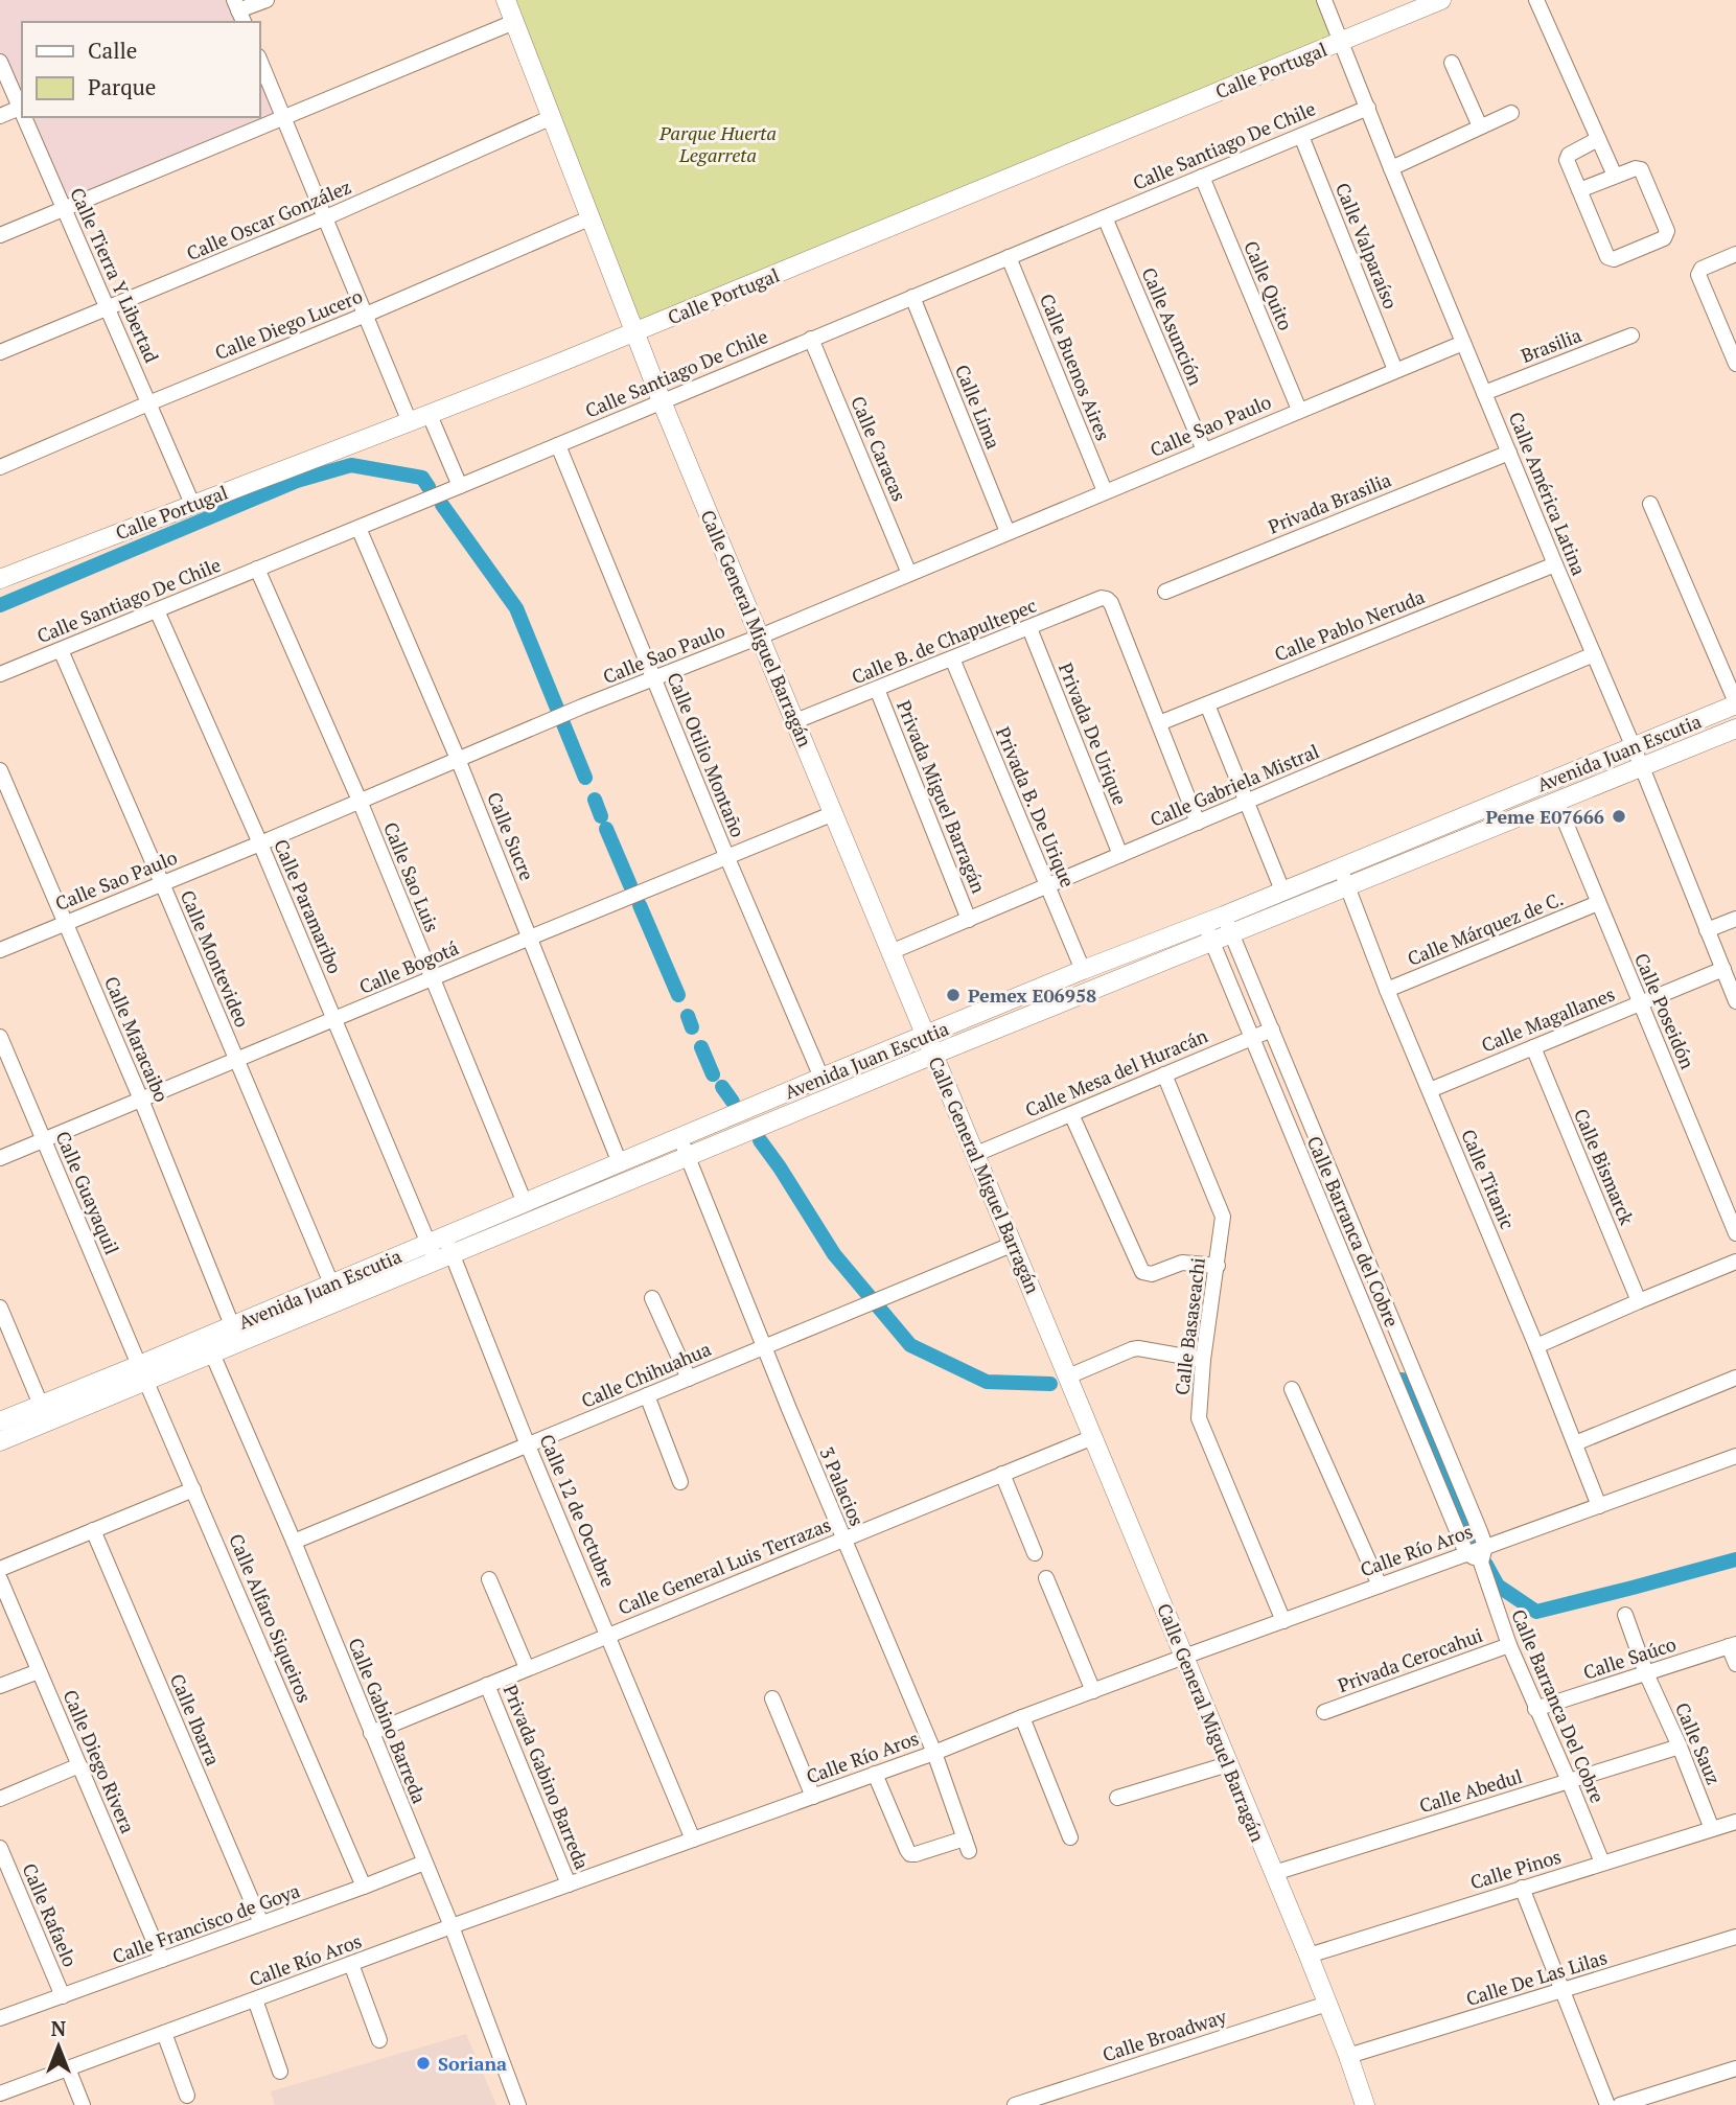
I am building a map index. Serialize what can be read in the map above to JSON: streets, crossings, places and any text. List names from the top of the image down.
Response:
{
  "streets": {
    "main road": ["Calle Portugal", "Calle General Miguel Barragán", "Avenida Juan Escutia"],
    "street": [
      "Calle Santiago De Chile",
      "Calle Oscar González",
      "Calle Valparaíso",
      "Calle Tierra Y Libertad",
      "Calle Quito",
      "Calle Diego Lucero",
      "Calle Asunción",
      "Brasilia",
      "Calle Buenos Aires",
      "Calle Lima",
      "Calle Sao Paulo",
      "Calle Caracas",
      "Calle América Latina",
      "Privada Brasilia",
      "Calle Pablo Neruda",
      "Calle B. de Chapultepec",
      "Privada De Urique",
      "Calle Otilio Montaño",
      "Calle Gabriela Mistral",
      "Privada Miguel Barragán",
      "Privada B. De Urique",
      "Calle Sucre",
      "Calle Sao Luis",
      "Calle Paramaribo",
      "Calle Márquez de C.",
      "Calle Montevideo",
      "Calle Bogotá",
      "Calle Poseidón",
      "Calle Magallanes",
      "Calle Maracaibo",
      "Calle Mesa del Huracán",
      "Calle Bismarck",
      "Calle Titanic",
      "Calle Guayaquil",
      "Calle Barranca del Cobre",
      "Calle Basaseachi",
      "Calle Chihuahua",
      "3 Palacios",
      "Calle 12 de Octubre",
      "Calle Río Aros",
      "Calle General Luis Terrazas",
      "Calle Alfaro Siqueiros",
      "Calle Saúco",
      "Privada Cerocahui",
      "Calle Barranca Del Cobre",
      "Calle Ibarra",
      "Calle Gabino Barreda",
      "Calle Sauz",
      "Calle Diego Rivera",
      "Privada Gabino Barreda",
      "Calle Abedul",
      "Calle Pinos",
      "Calle Rafaelo",
      "Calle Francisco de Goya",
      "Calle De Las Lilas",
      "Calle Broadway"
    ]
  },
  "crossings": [
    ["Calle Portugal", "Calle Tierra Y Libertad"],
    ["Calle Portugal", "Calle América Latina"],
    ["Calle Portugal", "Calle General Miguel Barragán"],
    ["Calle Santiago De Chile", "Calle Valparaíso"],
    ["Calle Santiago De Chile", "Calle Quito"],
    ["Calle Santiago De Chile", "Calle Asunción"],
    ["Calle Santiago De Chile", "Calle Buenos Aires"],
    ["Calle Santiago De Chile", "Calle Lima"],
    ["Calle Santiago De Chile", "Calle Caracas"],
    ["Calle Santiago De Chile", "Calle América Latina"],
    ["Calle Santiago De Chile", "Calle General Miguel Barragán"],
    ["Calle Santiago De Chile", "Calle Otilio Montaño"],
    ["Calle Santiago De Chile", "Calle Sucre"],
    ["Calle Santiago De Chile", "Calle Sao Luis"],
    ["Calle Santiago De Chile", "Calle Paramaribo"],
    ["Calle Santiago De Chile", "Calle Montevideo"],
    ["Calle Oscar González", "Calle Tierra Y Libertad"],
    ["Calle Oscar González", "Calle General Miguel Barragán"],
    ["Calle Valparaíso", "Calle Sao Paulo"],
    ["Calle Tierra Y Libertad", "Calle Diego Lucero"],
    ["Calle Quito", "Calle Sao Paulo"],
    ["Calle Diego Lucero", "Calle General Miguel Barragán"],
    ["Calle Asunción", "Calle Sao Paulo"],
    ["Brasilia", "Calle América Latina"],
    ["Calle Buenos Aires", "Calle Sao Paulo"],
    ["Calle Lima", "Calle Sao Paulo"],
    ["Calle Sao Paulo", "Calle Caracas"],
    ["Calle Sao Paulo", "Calle América Latina"],
    ["Calle Sao Paulo", "Calle General Miguel Barragán"],
    ["Calle Sao Paulo", "Calle Otilio Montaño"],
    ["Calle Sao Paulo", "Calle Sucre"],
    ["Calle Sao Paulo", "Calle Sao Luis"],
    ["Calle Sao Paulo", "Calle Paramaribo"],
    ["Calle Sao Paulo", "Calle Montevideo"],
    ["Calle Sao Paulo", "Calle Maracaibo"],
    ["Calle América Latina", "Privada Brasilia"],
    ["Calle América Latina", "Calle Pablo Neruda"],
    ["Calle América Latina", "Avenida Juan Escutia"],
    ["Calle América Latina", "Calle Gabriela Mistral"],
    ["Calle América Latina", "Calle Magallanes"],
    ["Calle Pablo Neruda", "Calle B. de Chapultepec"],
    ["Calle General Miguel Barragán", "Calle B. de Chapultepec"],
    ["Calle General Miguel Barragán", "Avenida Juan Escutia"],
    ["Calle General Miguel Barragán", "Calle Gabriela Mistral"],
    ["Calle General Miguel Barragán", "Calle Bogotá"],
    ["Calle General Miguel Barragán", "Calle Mesa del Huracán"],
    ["Calle General Miguel Barragán", "Calle Chihuahua"],
    ["Calle General Miguel Barragán", "Calle Río Aros"],
    ["Calle General Miguel Barragán", "Calle General Luis Terrazas"],
    ["Calle General Miguel Barragán", "Calle Abedul"],
    ["Calle General Miguel Barragán", "Calle Pinos"],
    ["Calle General Miguel Barragán", "Calle De Las Lilas"],
    ["Calle General Miguel Barragán", "Calle Broadway"],
    ["Calle B. de Chapultepec", "Privada De Urique"],
    ["Calle B. de Chapultepec", "Privada Miguel Barragán"],
    ["Calle B. de Chapultepec", "Privada B. De Urique"],
    ["Privada De Urique", "Calle Gabriela Mistral"],
    ["Avenida Juan Escutia", "Calle Otilio Montaño"],
    ["Avenida Juan Escutia", "Privada B. De Urique"],
    ["Avenida Juan Escutia", "Calle Sucre"],
    ["Avenida Juan Escutia", "Calle Sao Luis"],
    ["Avenida Juan Escutia", "Calle Paramaribo"],
    ["Avenida Juan Escutia", "Calle Montevideo"],
    ["Avenida Juan Escutia", "Calle Poseidón"],
    ["Avenida Juan Escutia", "Calle Maracaibo"],
    ["Avenida Juan Escutia", "Calle Titanic"],
    ["Avenida Juan Escutia", "Calle Guayaquil"],
    ["Avenida Juan Escutia", "Calle Barranca del Cobre"],
    ["Avenida Juan Escutia", "3 Palacios"],
    ["Avenida Juan Escutia", "Calle 12 de Octubre"],
    ["Avenida Juan Escutia", "Calle Alfaro Siqueiros"],
    ["Avenida Juan Escutia", "Calle Gabino Barreda"],
    ["Calle Otilio Montaño", "Calle Bogotá"],
    ["Calle Gabriela Mistral", "Privada Miguel Barragán"],
    ["Calle Gabriela Mistral", "Privada B. De Urique"],
    ["Calle Sucre", "Calle Bogotá"],
    ["Calle Sao Luis", "Calle Bogotá"],
    ["Calle Paramaribo", "Calle Bogotá"],
    ["Calle Paramaribo", "Calle 12 de Octubre"],
    ["Calle Márquez de C.", "Calle Poseidón"],
    ["Calle Márquez de C.", "Calle Titanic"],
    ["Calle Montevideo", "Calle Bogotá"],
    ["Calle Bogotá", "Calle Maracaibo"],
    ["Calle Bogotá", "Calle Guayaquil"],
    ["Calle Poseidón", "Calle Magallanes"],
    ["Calle Magallanes", "Calle Bismarck"],
    ["Calle Magallanes", "Calle Titanic"],
    ["Calle Mesa del Huracán", "Calle Barranca del Cobre"],
    ["Calle Mesa del Huracán", "Calle Basaseachi"],
    ["Calle Titanic", "Calle Río Aros"],
    ["Calle Guayaquil", "Calle Alfaro Siqueiros"],
    ["Calle Barranca del Cobre", "Calle Río Aros"],
    ["Calle Barranca del Cobre", "Calle Barranca Del Cobre"],
    ["Calle Basaseachi", "Calle Río Aros"],
    ["Calle Chihuahua", "3 Palacios"],
    ["Calle Chihuahua", "Calle 12 de Octubre"],
    ["Calle Chihuahua", "Calle Gabino Barreda"],
    ["3 Palacios", "Calle Río Aros"],
    ["3 Palacios", "Calle General Luis Terrazas"],
    ["Calle 12 de Octubre", "Calle Río Aros"],
    ["Calle 12 de Octubre", "Calle General Luis Terrazas"],
    ["Calle Río Aros", "Calle Barranca Del Cobre"],
    ["Calle Río Aros", "Calle Gabino Barreda"],
    ["Calle Río Aros", "Privada Gabino Barreda"],
    ["Calle General Luis Terrazas", "Calle Gabino Barreda"],
    ["Calle General Luis Terrazas", "Privada Gabino Barreda"],
    ["Calle Alfaro Siqueiros", "Calle Francisco de Goya"],
    ["Calle Saúco", "Calle Barranca Del Cobre"],
    ["Calle Saúco", "Calle Sauz"],
    ["Privada Cerocahui", "Calle Barranca Del Cobre"],
    ["Calle Barranca Del Cobre", "Calle Abedul"],
    ["Calle Barranca Del Cobre", "Calle Pinos"],
    ["Calle Ibarra", "Calle Francisco de Goya"],
    ["Calle Gabino Barreda", "Calle Francisco de Goya"],
    ["Calle Sauz", "Calle Abedul"],
    ["Calle Sauz", "Calle Pinos"],
    ["Calle Diego Rivera", "Calle Francisco de Goya"],
    ["Calle Rafaelo", "Calle Francisco de Goya"]
  ],
  "parks": ["Parque Huerta Legarreta"],
  "places": ["Peme E07666", "Pemex E06958", "Soriana"],
  "legend": ["Calle", "Parque"],
  "north": "top"
}
